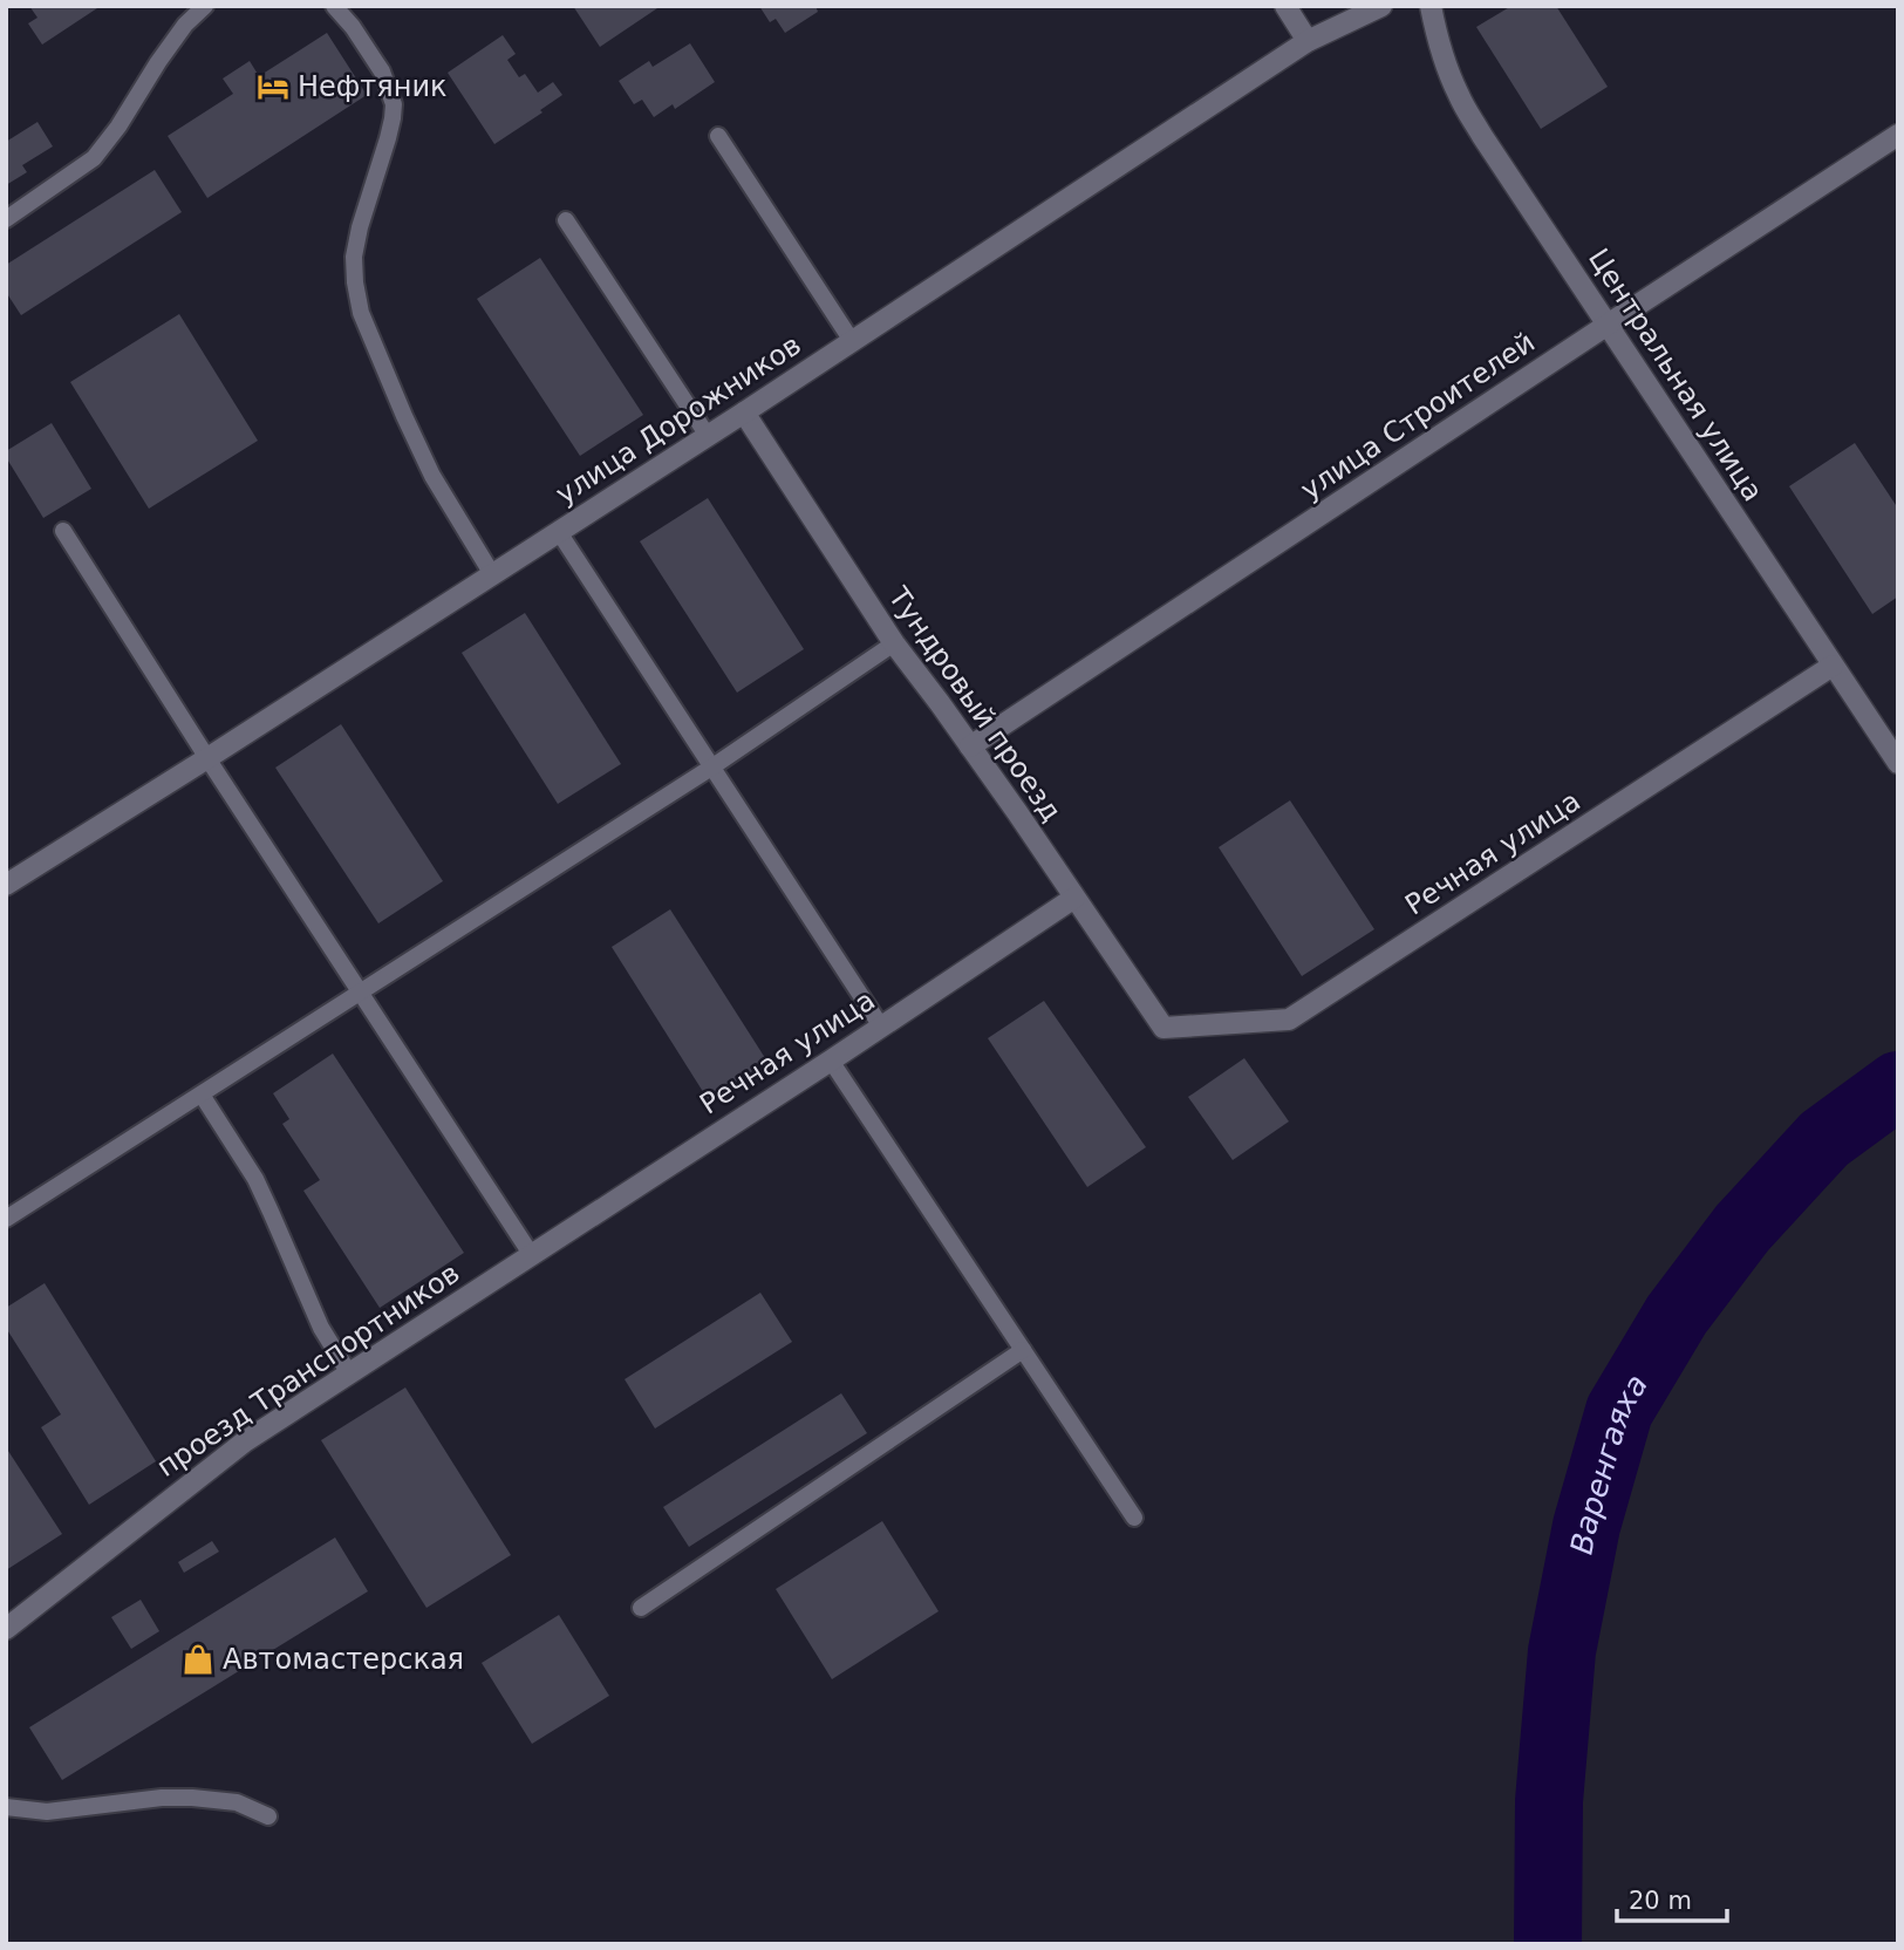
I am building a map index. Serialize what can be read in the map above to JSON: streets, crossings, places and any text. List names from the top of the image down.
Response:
{
  "streets": {
    "street": [
      "Центральная улица",
      "улица Строителей",
      "улица Дорожников",
      "Тундровый проезд",
      "Речная улица",
      "проезд Транспортников"
    ]
  },
  "crossings": [
    ["Центральная улица", "улица Строителей"],
    ["Центральная улица", "Речная улица"],
    ["улица Строителей", "Тундровый проезд"],
    ["улица Дорожников", "Тундровый проезд"],
    ["Тундровый проезд", "Речная улица"],
    ["Речная улица", "проезд Транспортников"]
  ],
  "water": ["Варенгаяха"],
  "places": {
    "hotel": ["Нефтяник"],
    "shop": ["Автомастерская"]
  },
  "scale_bar": "20 m"
}
